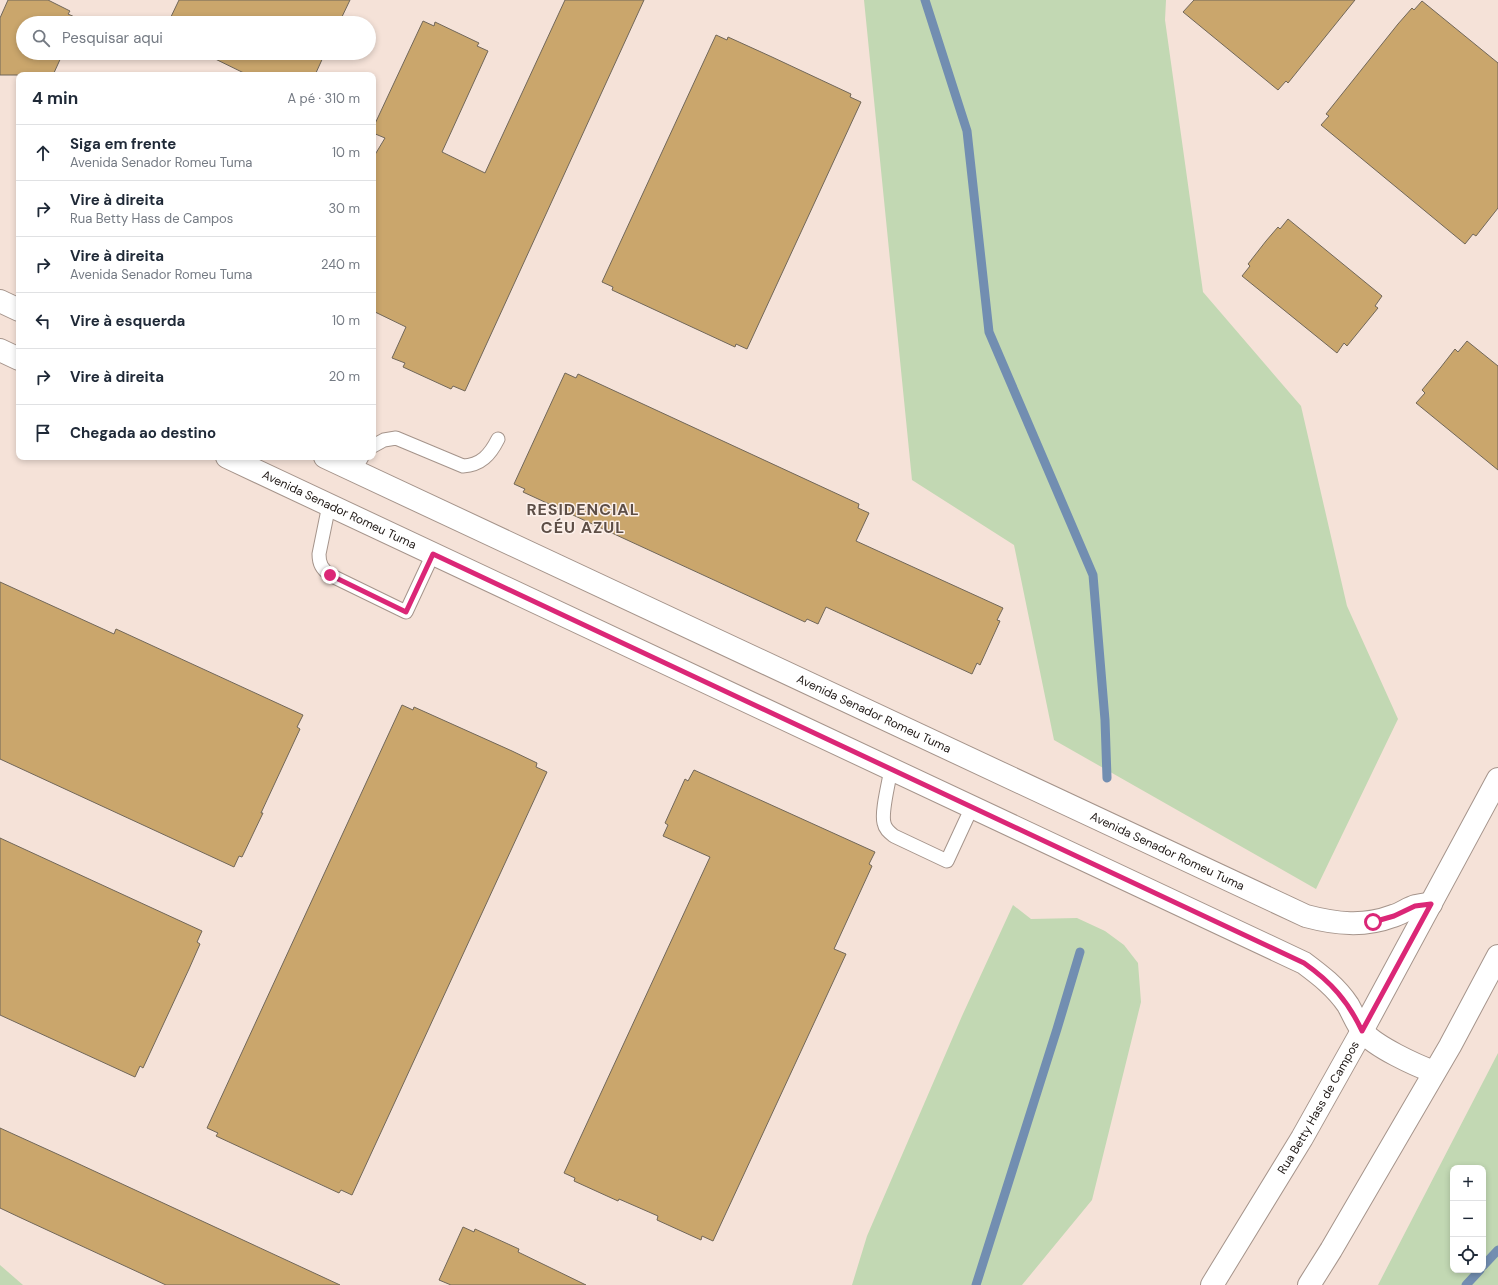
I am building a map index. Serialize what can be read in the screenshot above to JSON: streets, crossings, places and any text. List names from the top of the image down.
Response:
{
  "streets": {
    "street": ["Avenida Senador Romeu Tuma", "Rua Betty Hass de Campos"]
  },
  "crossings": [
    ["Avenida Senador Romeu Tuma", "Rua Betty Hass de Campos"]
  ],
  "districts": ["RESIDENCIAL CÉU AZUL"],
  "page": {
    "search": "Pesquisar aqui",
    "heading": ["4 min", "A pé · 310 m"],
    "list": [
      ["Siga em frente", "Avenida Senador Romeu Tuma", "10 m"],
      ["Vire à direita", "Rua Betty Hass de Campos", "30 m"],
      ["Vire à direita", "Avenida Senador Romeu Tuma", "240 m"],
      ["Vire à esquerda", "10 m"],
      ["Vire à direita", "20 m"],
      "Chegada ao destino"
    ],
    "map_buttons": ["+", "−"]
  }
}
